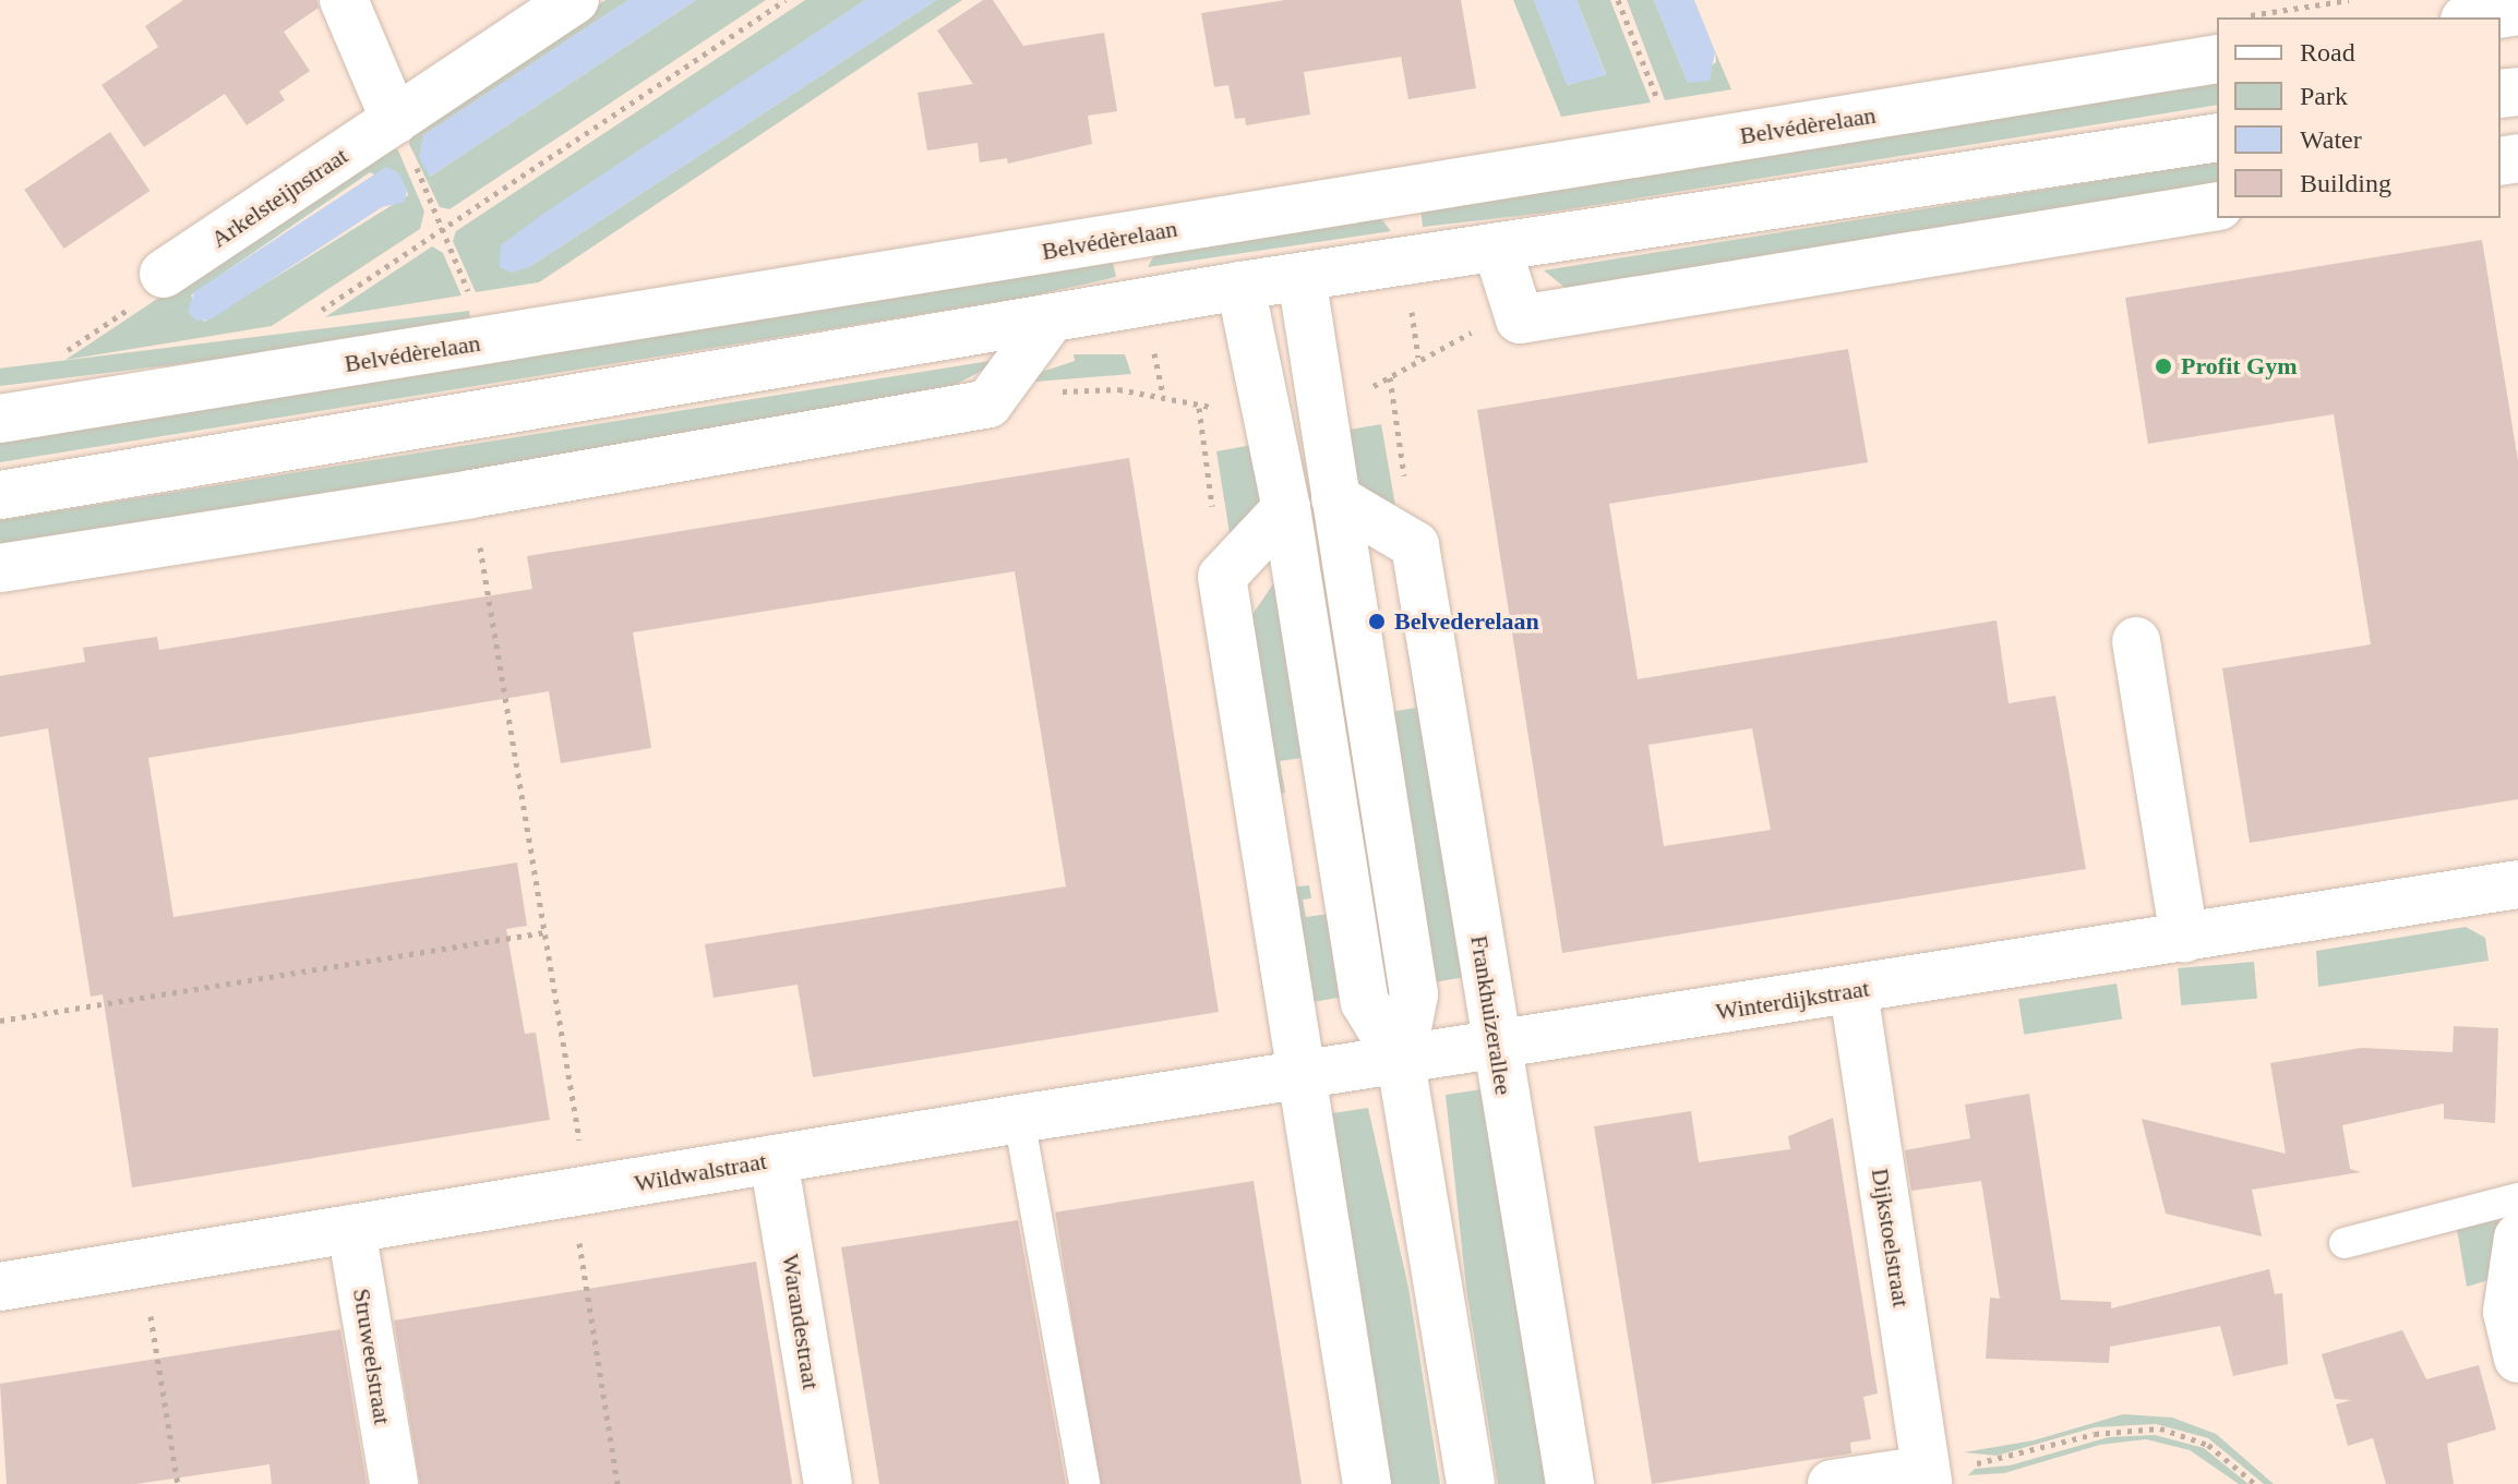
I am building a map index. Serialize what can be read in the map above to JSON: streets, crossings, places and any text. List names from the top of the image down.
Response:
{
  "streets": {
    "street": [
      "Belvédèrelaan",
      "Arkelsteijnstraat",
      "Winterdijkstraat",
      "Frankhuizerallee",
      "Wildwalstraat",
      "Dijkstoelstraat",
      "Warandestraat",
      "Struweelstraat"
    ]
  },
  "crossings": [
    ["Winterdijkstraat", "Frankhuizerallee"],
    ["Winterdijkstraat", "Wildwalstraat"],
    ["Winterdijkstraat", "Dijkstoelstraat"],
    ["Wildwalstraat", "Warandestraat"],
    ["Wildwalstraat", "Struweelstraat"]
  ],
  "places": ["Profit Gym", "Belvederelaan"],
  "legend": [
    "Road",
    "Park",
    "Water",
    "Building"
  ]
}
